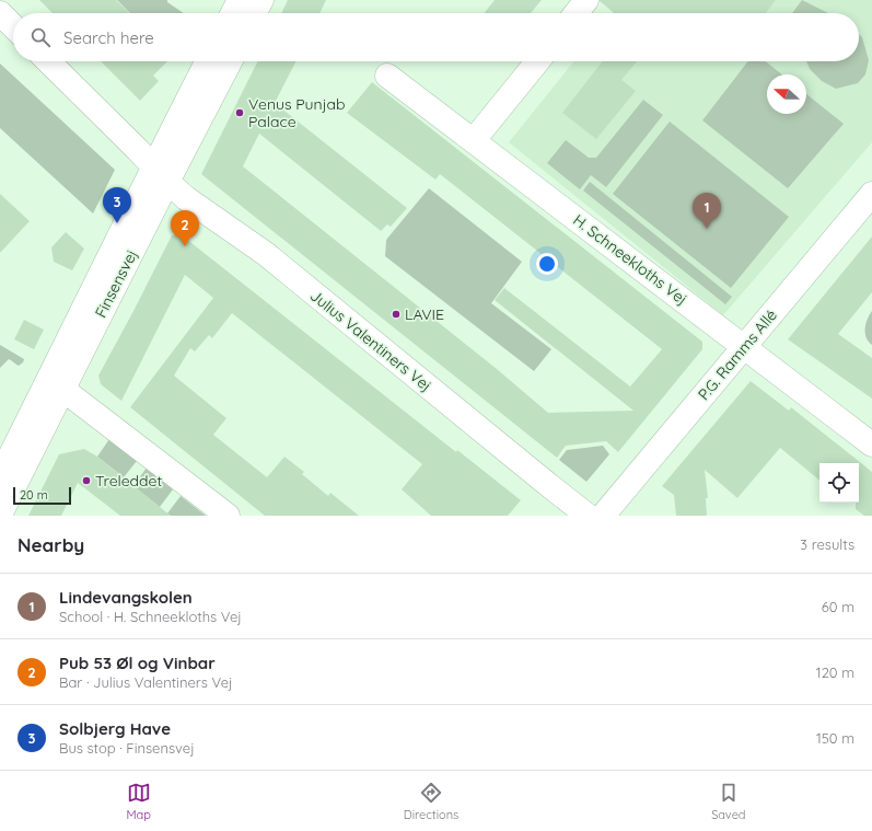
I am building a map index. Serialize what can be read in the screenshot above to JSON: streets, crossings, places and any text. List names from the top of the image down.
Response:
{
  "streets": {
    "street": [
      "H. Schneekloths Vej",
      "Finsensvej",
      "Julius Valentiners Vej",
      "P.G. Ramms Allé"
    ]
  },
  "crossings": [
    ["H. Schneekloths Vej", "P.G. Ramms Allé"],
    ["Finsensvej", "Julius Valentiners Vej"]
  ],
  "places": ["Venus Punjab Palace", "LAVIE", "Treleddet"],
  "scale_bar": "20 m",
  "north": "left",
  "page": {
    "search": "Search here",
    "pins": ["3", "1", "2"],
    "scale": "20 m",
    "heading": ["Nearby", "3 results"],
    "list": [
      {
        "mark": "1",
        "name": "Lindevangskolen",
        "note": "School · H. Schneekloths Vej",
        "value": "60 m"
      },
      {
        "mark": "2",
        "name": "Pub 53 Øl og Vinbar",
        "note": "Bar · Julius Valentiners Vej",
        "value": "120 m"
      },
      {
        "mark": "3",
        "name": "Solbjerg Have",
        "note": "Bus stop · Finsensvej",
        "value": "150 m"
      }
    ],
    "nav": ["Map", "Directions", "Saved"]
  }
}
